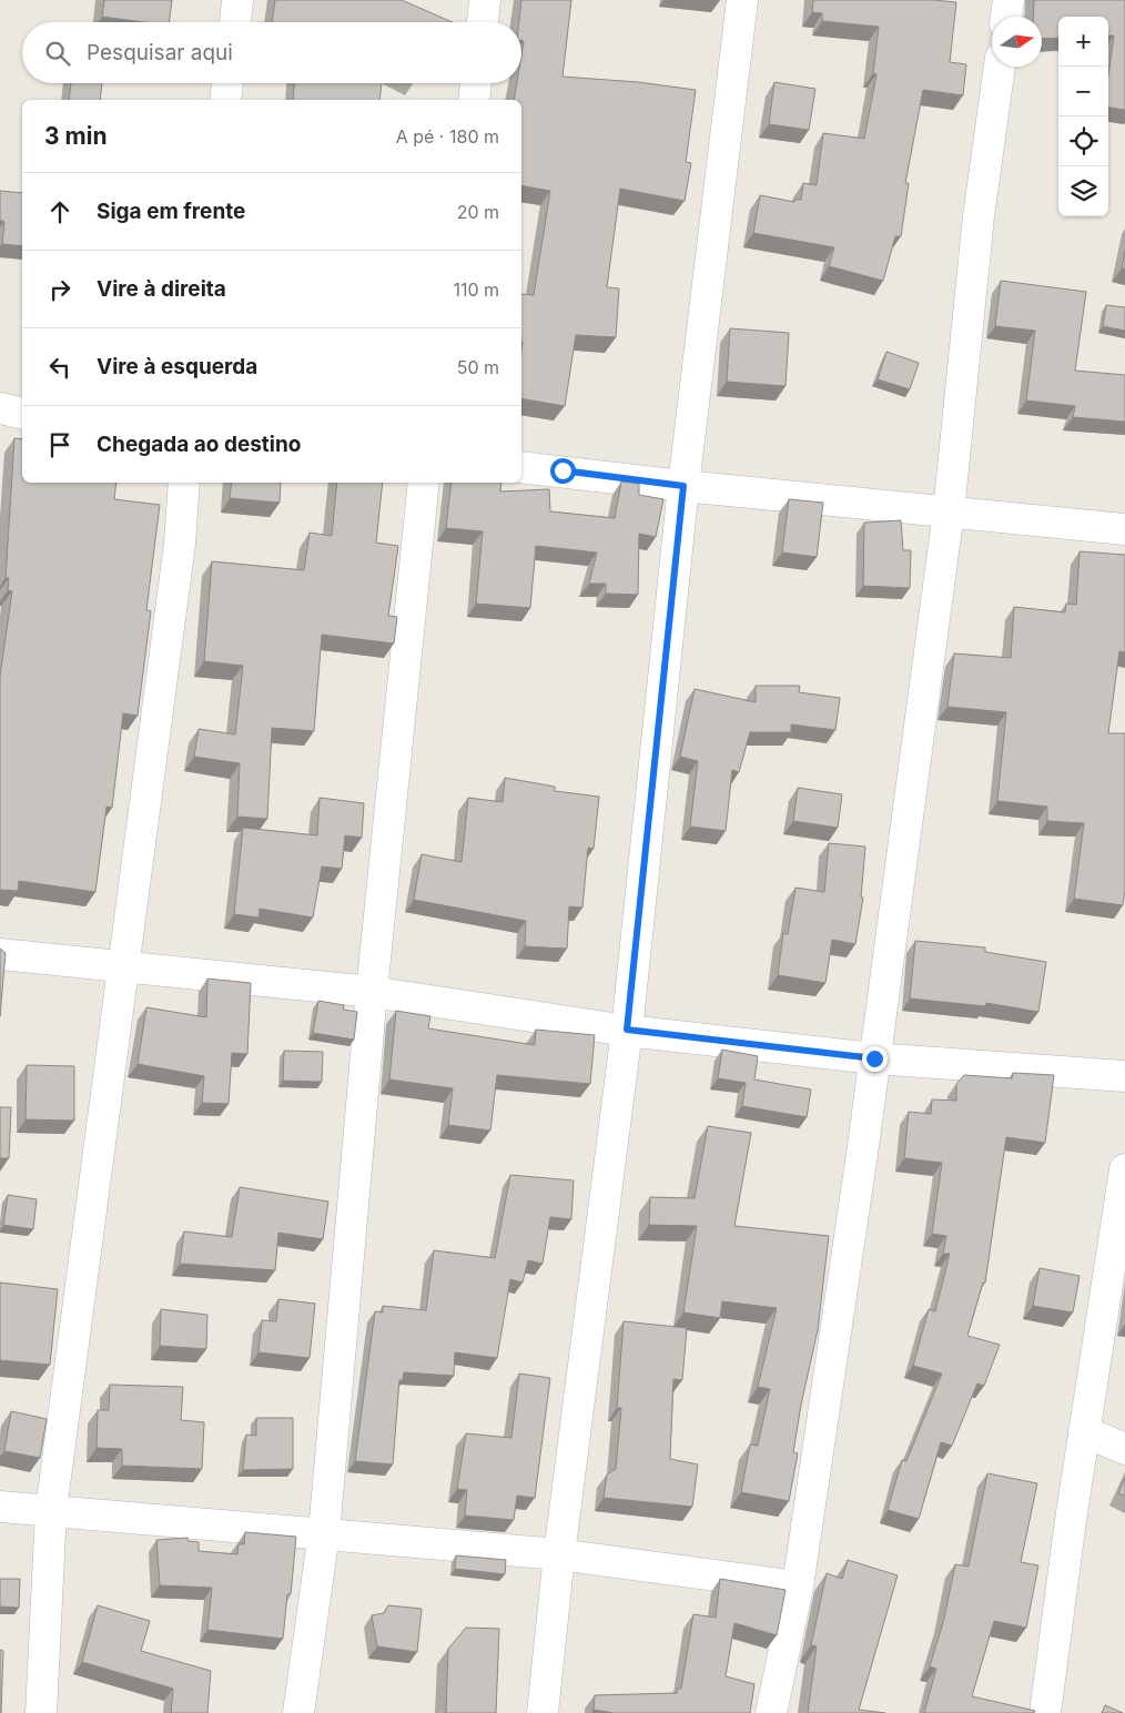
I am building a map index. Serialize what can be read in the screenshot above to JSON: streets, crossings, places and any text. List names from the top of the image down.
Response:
{
  "north": "right",
  "page": {
    "map_buttons": ["+", "−"],
    "search": "Pesquisar aqui",
    "heading": ["3 min", "A pé · 180 m"],
    "list": [
      ["Siga em frente", "20 m"],
      ["Vire à direita", "110 m"],
      ["Vire à esquerda", "50 m"],
      "Chegada ao destino"
    ]
  }
}
